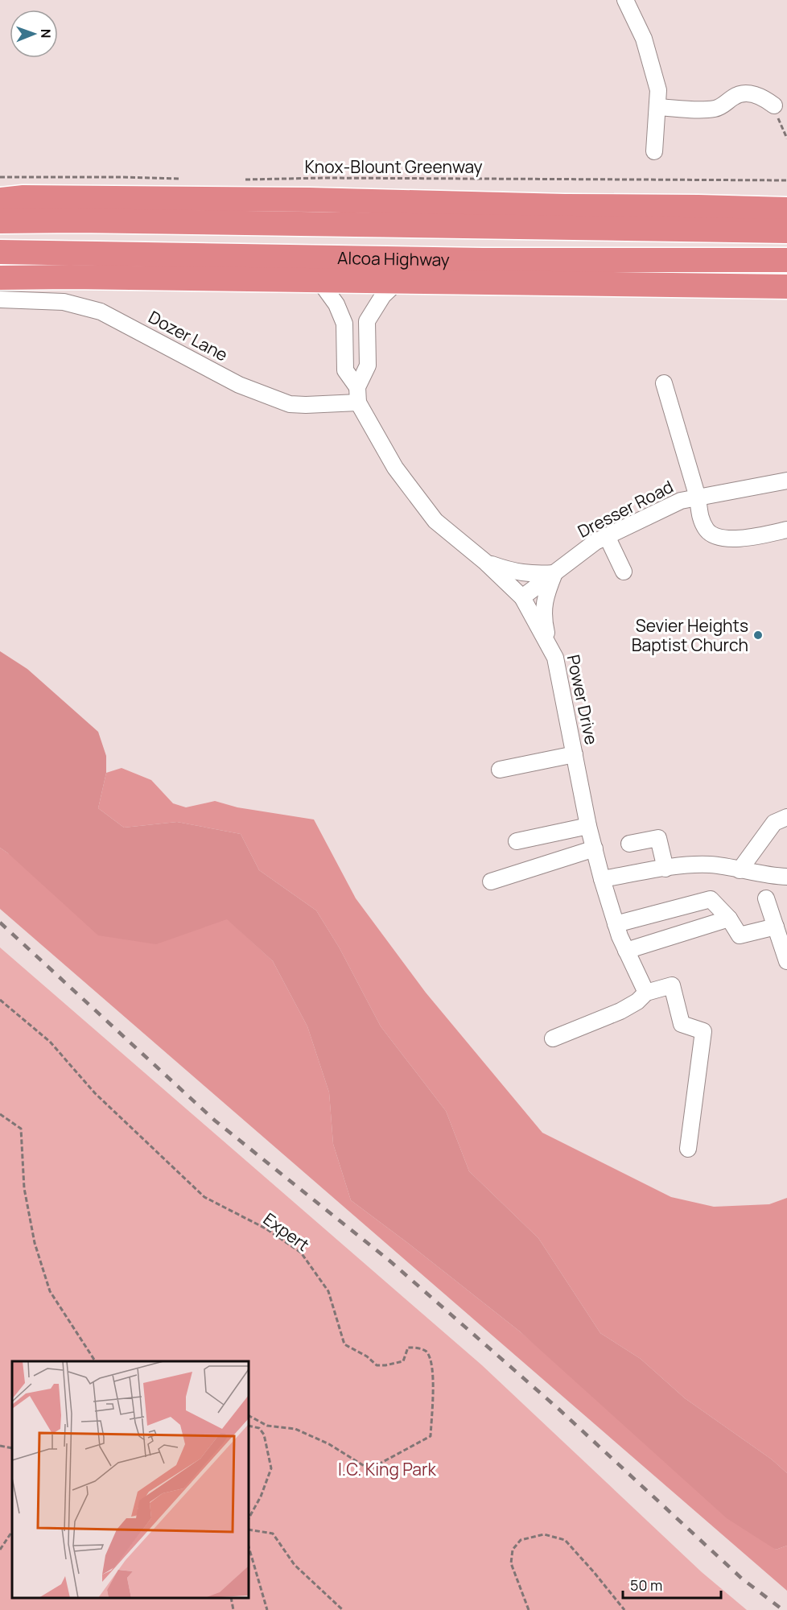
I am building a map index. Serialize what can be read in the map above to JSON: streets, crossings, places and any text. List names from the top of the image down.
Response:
{
  "streets": {
    "highway": ["Alcoa Highway"],
    "street": ["Dozer Lane", "Dresser Road", "Power Drive"],
    "path": ["Knox-Blount Greenway", "Expert"]
  },
  "crossings": [
    ["Dozer Lane", "Power Drive"],
    ["Dresser Road", "Power Drive"]
  ],
  "parks": ["I.C. King Park"],
  "places": ["Sevier Heights Baptist Church"],
  "scale_bar": "50 m",
  "north": "right"
}
